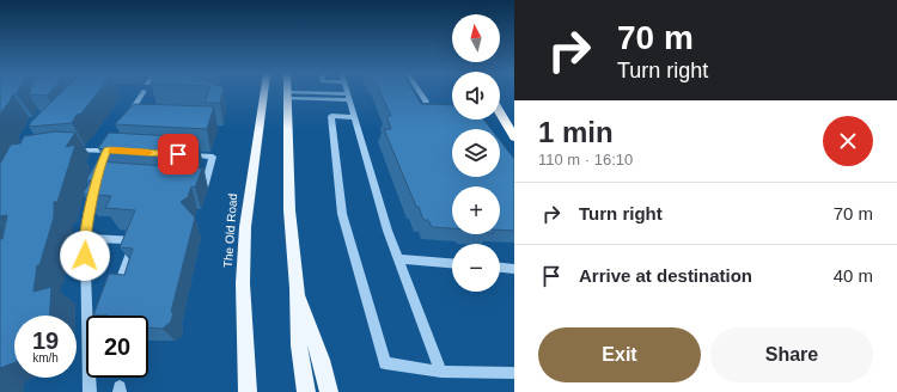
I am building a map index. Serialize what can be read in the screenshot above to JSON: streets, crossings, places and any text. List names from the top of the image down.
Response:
{
  "streets": {
    "main road": ["The Old Road"]
  },
  "north": "top",
  "page": {
    "turn": ["70 m", "Turn right"],
    "map_buttons": ["+", "−"],
    "heading": ["1 min", "110 m · 16:10"],
    "list": [
      {
        "name": "Turn right",
        "value": "70 m"
      },
      {
        "name": "Arrive at destination",
        "value": "40 m"
      }
    ],
    "speed": "19 km/h",
    "limit": "20",
    "buttons": ["Exit", "Share"]
  }
}
